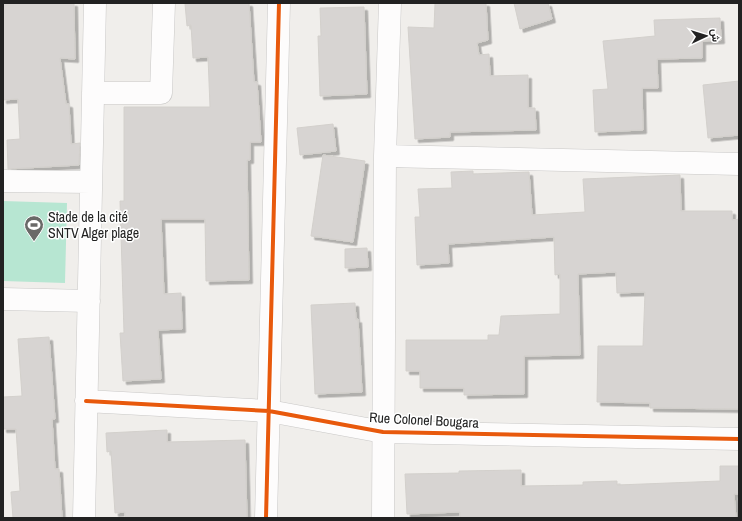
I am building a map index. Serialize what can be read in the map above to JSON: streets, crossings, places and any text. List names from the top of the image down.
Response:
{
  "streets": {
    "street": ["Rue Colonel Bougara"]
  },
  "places": {
    "sports": ["Stade de la cité SNTV Alger plage"]
  },
  "north": "right"
}
